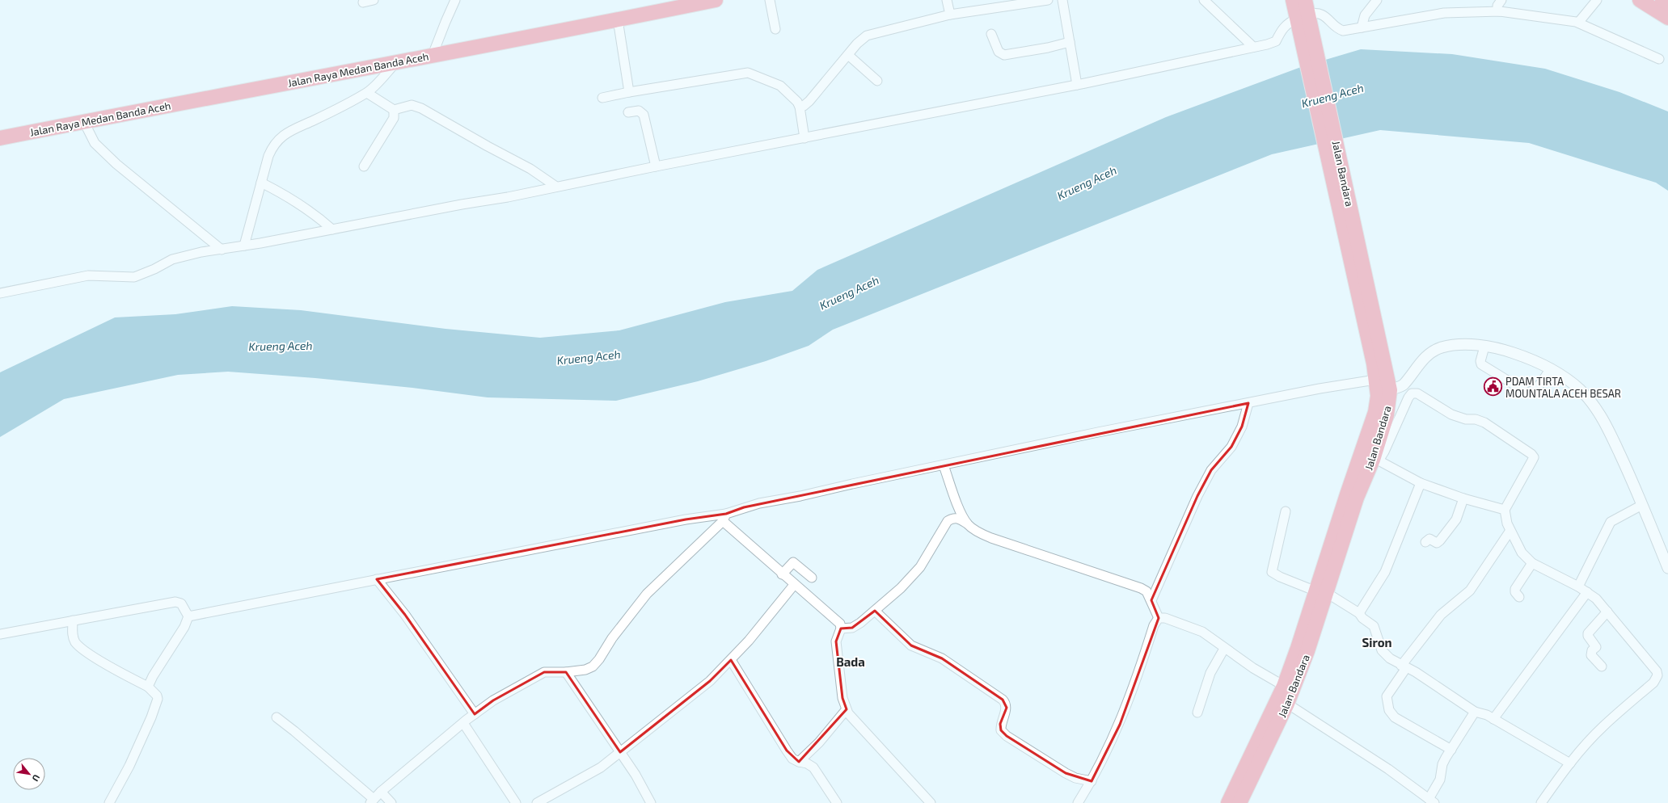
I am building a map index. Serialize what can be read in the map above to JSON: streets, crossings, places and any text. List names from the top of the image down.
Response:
{
  "streets": {
    "highway": ["Jalan Raya Medan Banda Aceh", "Jalan Bandara"]
  },
  "districts": ["Siron", "Bada"],
  "water": ["Krueng Aceh"],
  "places": {
    "public building": ["PDAM TIRTA MOUNTALA ACEH BESAR"]
  },
  "north": "bottom right"
}
